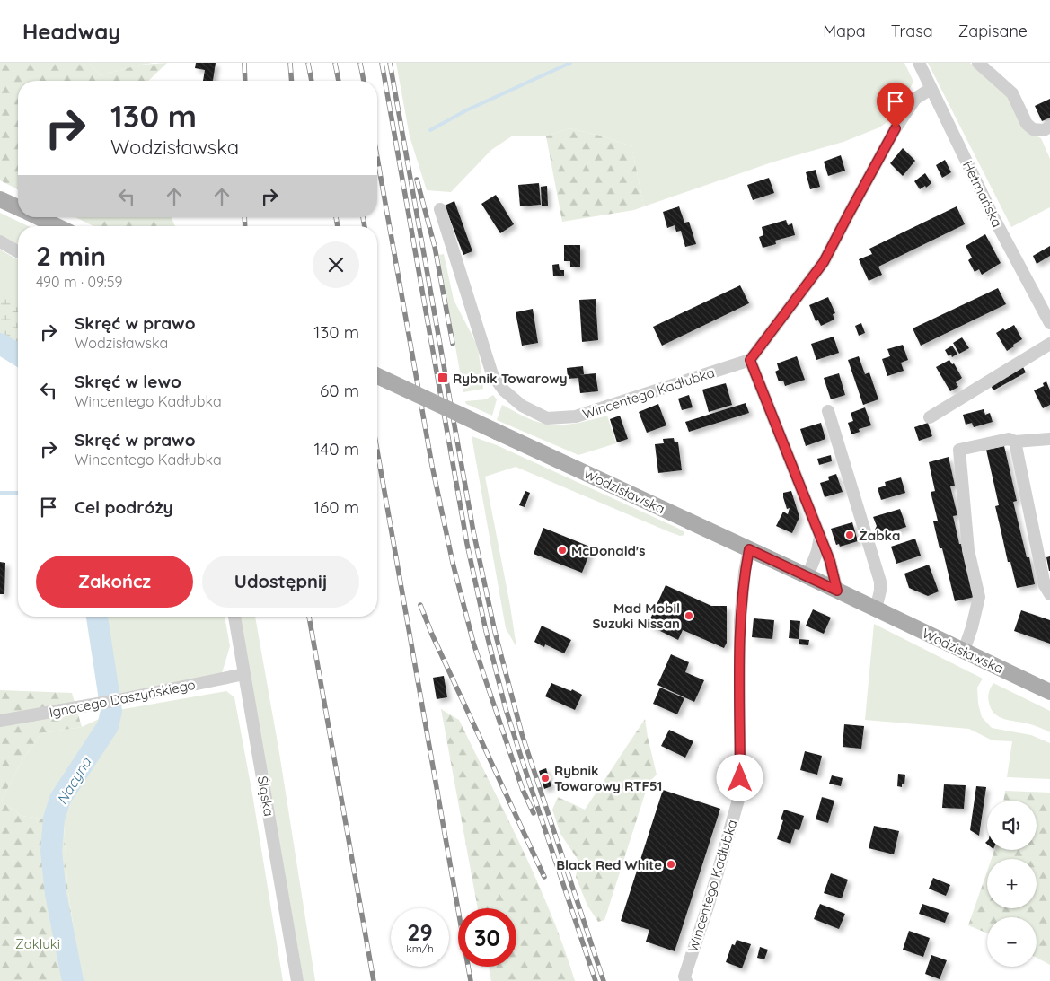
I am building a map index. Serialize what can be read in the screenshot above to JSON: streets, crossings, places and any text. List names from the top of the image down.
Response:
{
  "streets": {
    "main road": ["Wodzisławska"],
    "street": [
      "Hetmańska",
      "Wincentego Kadłubka",
      "Ignacego Daszyńskiego",
      "Śląska"
    ]
  },
  "crossings": [
    ["Wincentego Kadłubka", "Wodzisławska"],
    ["Ignacego Daszyńskiego", "Śląska"]
  ],
  "water": ["Nacyna"],
  "parks": ["Zakluki"],
  "places": {
    "transit": ["Rybnik Towarowy"],
    "other": [
      "Żabka",
      "McDonald's",
      "Mad Mobil Suzuki Nissan",
      "Rybnik Towarowy RTF51",
      "Black Red White"
    ]
  },
  "page": {
    "header": "Headway",
    "nav": ["Mapa", "Trasa", "Zapisane"],
    "turn": ["130 m", "Wodzisławska"],
    "heading": ["2 min", "490 m · 09:59"],
    "list": [
      {
        "name": "Skręć w prawo",
        "note": "Wodzisławska",
        "value": "130 m"
      },
      {
        "name": "Skręć w lewo",
        "note": "Wincentego Kadłubka",
        "value": "60 m"
      },
      {
        "name": "Skręć w prawo",
        "note": "Wincentego Kadłubka",
        "value": "140 m"
      },
      {
        "name": "Cel podróży",
        "value": "160 m"
      }
    ],
    "buttons": ["Zakończ", "Udostępnij"],
    "map_buttons": ["+", "−"],
    "speed": "29 km/h",
    "limit": "30"
  }
}
